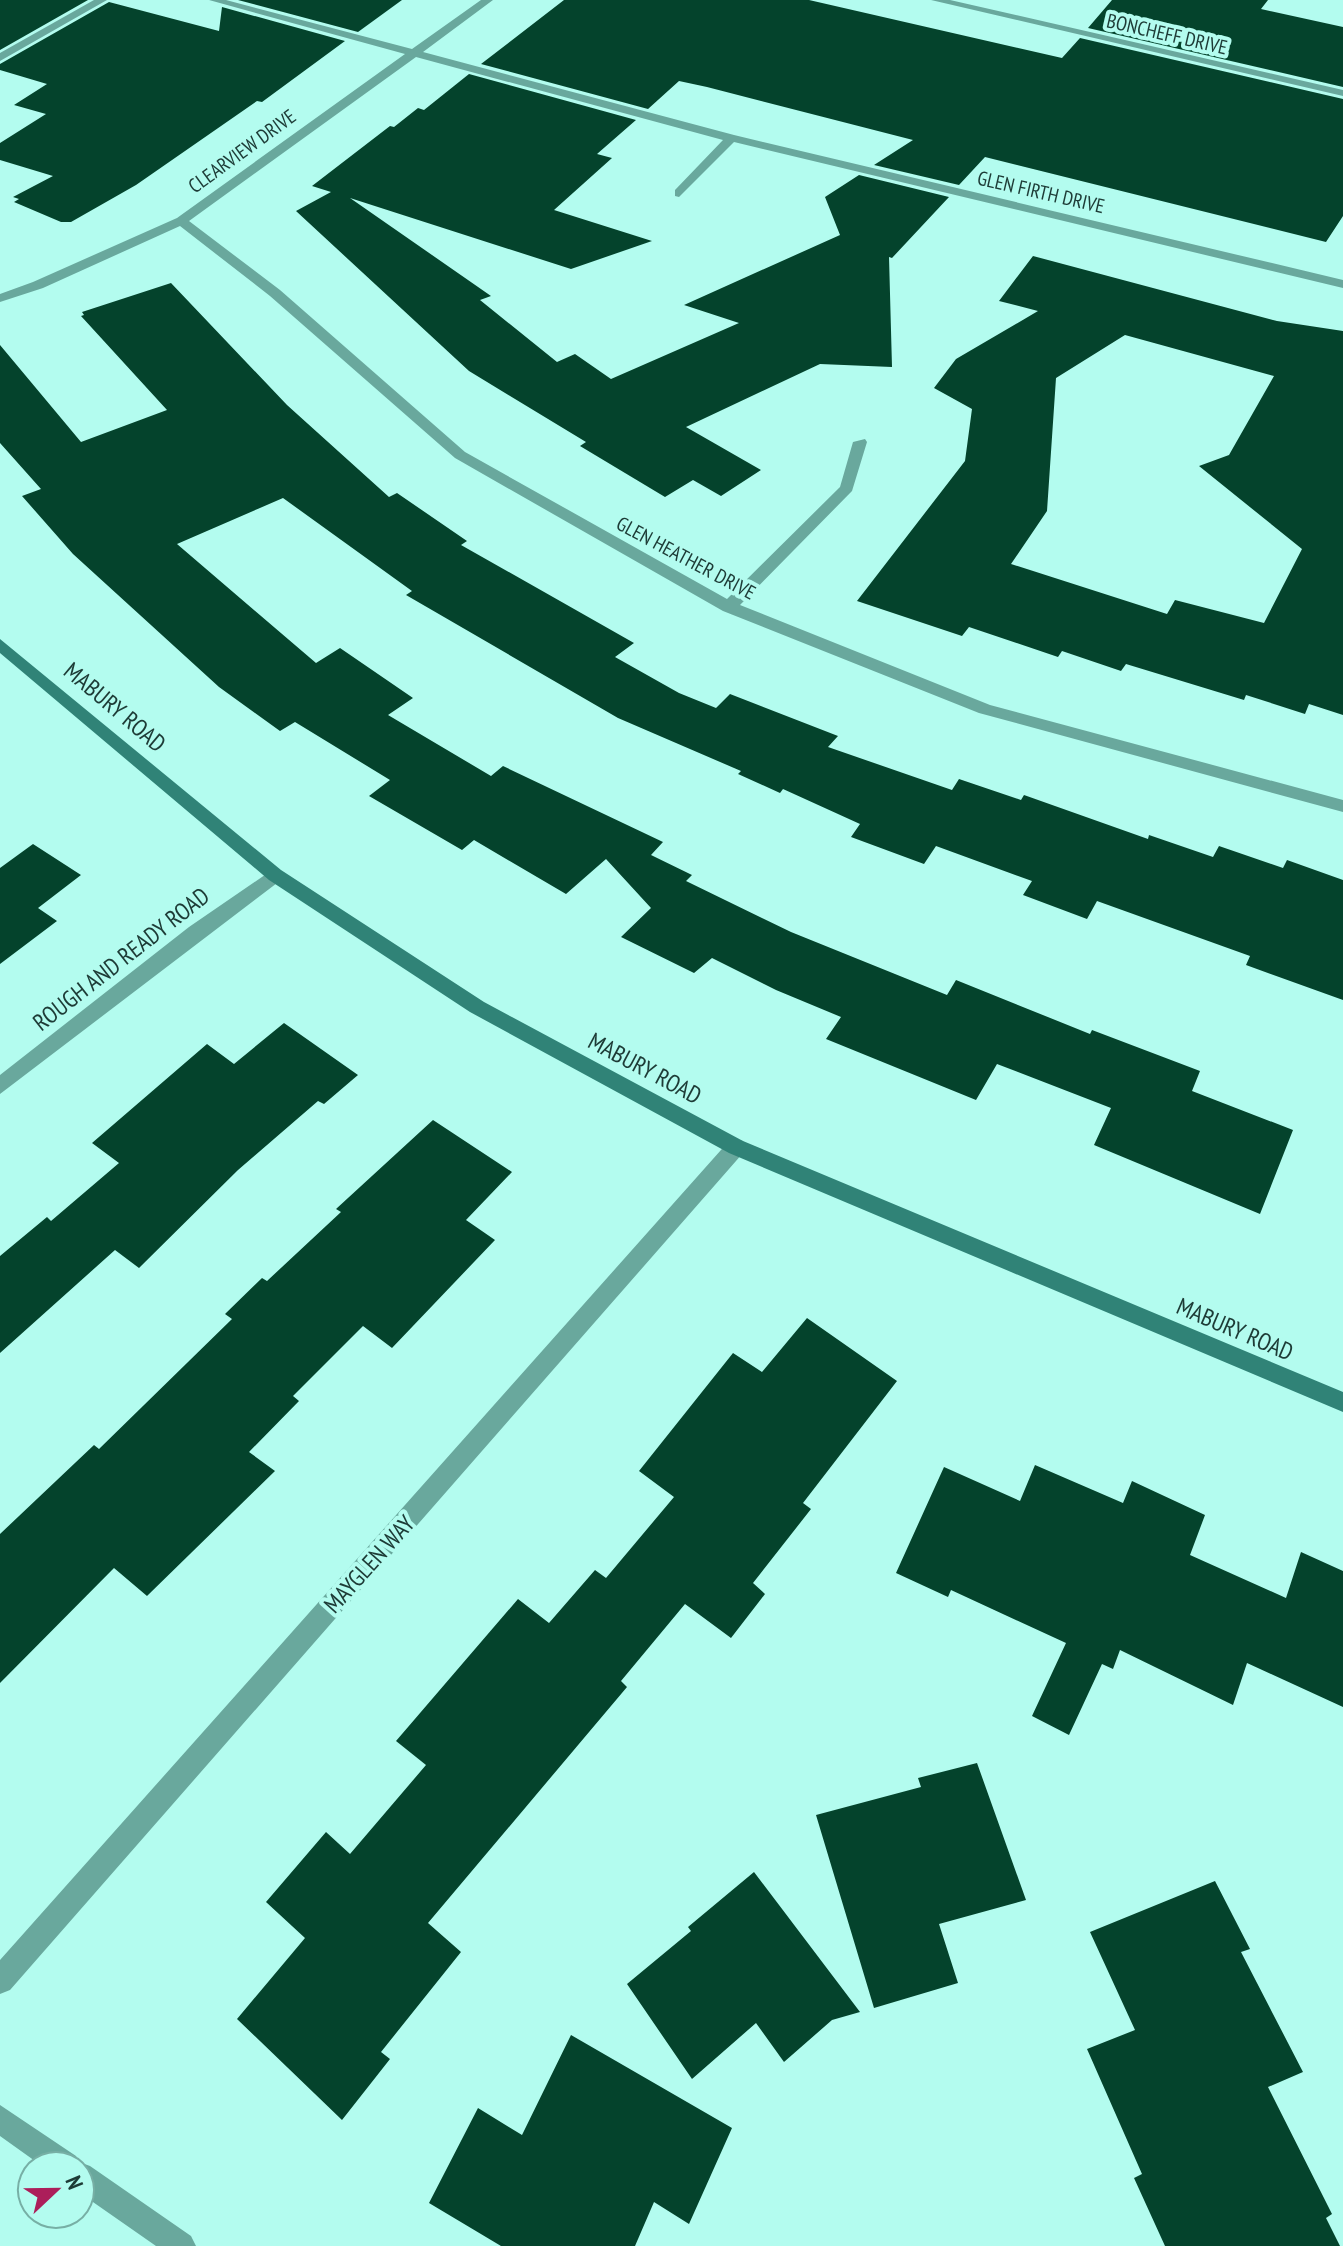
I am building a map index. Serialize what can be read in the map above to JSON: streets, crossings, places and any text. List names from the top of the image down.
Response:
{
  "streets": {
    "main road": ["MABURY ROAD"],
    "street": [
      "BONCHEFF DRIVE",
      "CLEARVIEW DRIVE",
      "GLEN FIRTH DRIVE",
      "GLEN HEATHER DRIVE",
      "ROUGH AND READY ROAD",
      "MAYGLEN WAY"
    ]
  },
  "crossings": [
    ["CLEARVIEW DRIVE", "GLEN FIRTH DRIVE"],
    ["CLEARVIEW DRIVE", "GLEN HEATHER DRIVE"],
    ["MABURY ROAD", "ROUGH AND READY ROAD"],
    ["MABURY ROAD", "MAYGLEN WAY"]
  ],
  "north": "right"
}
